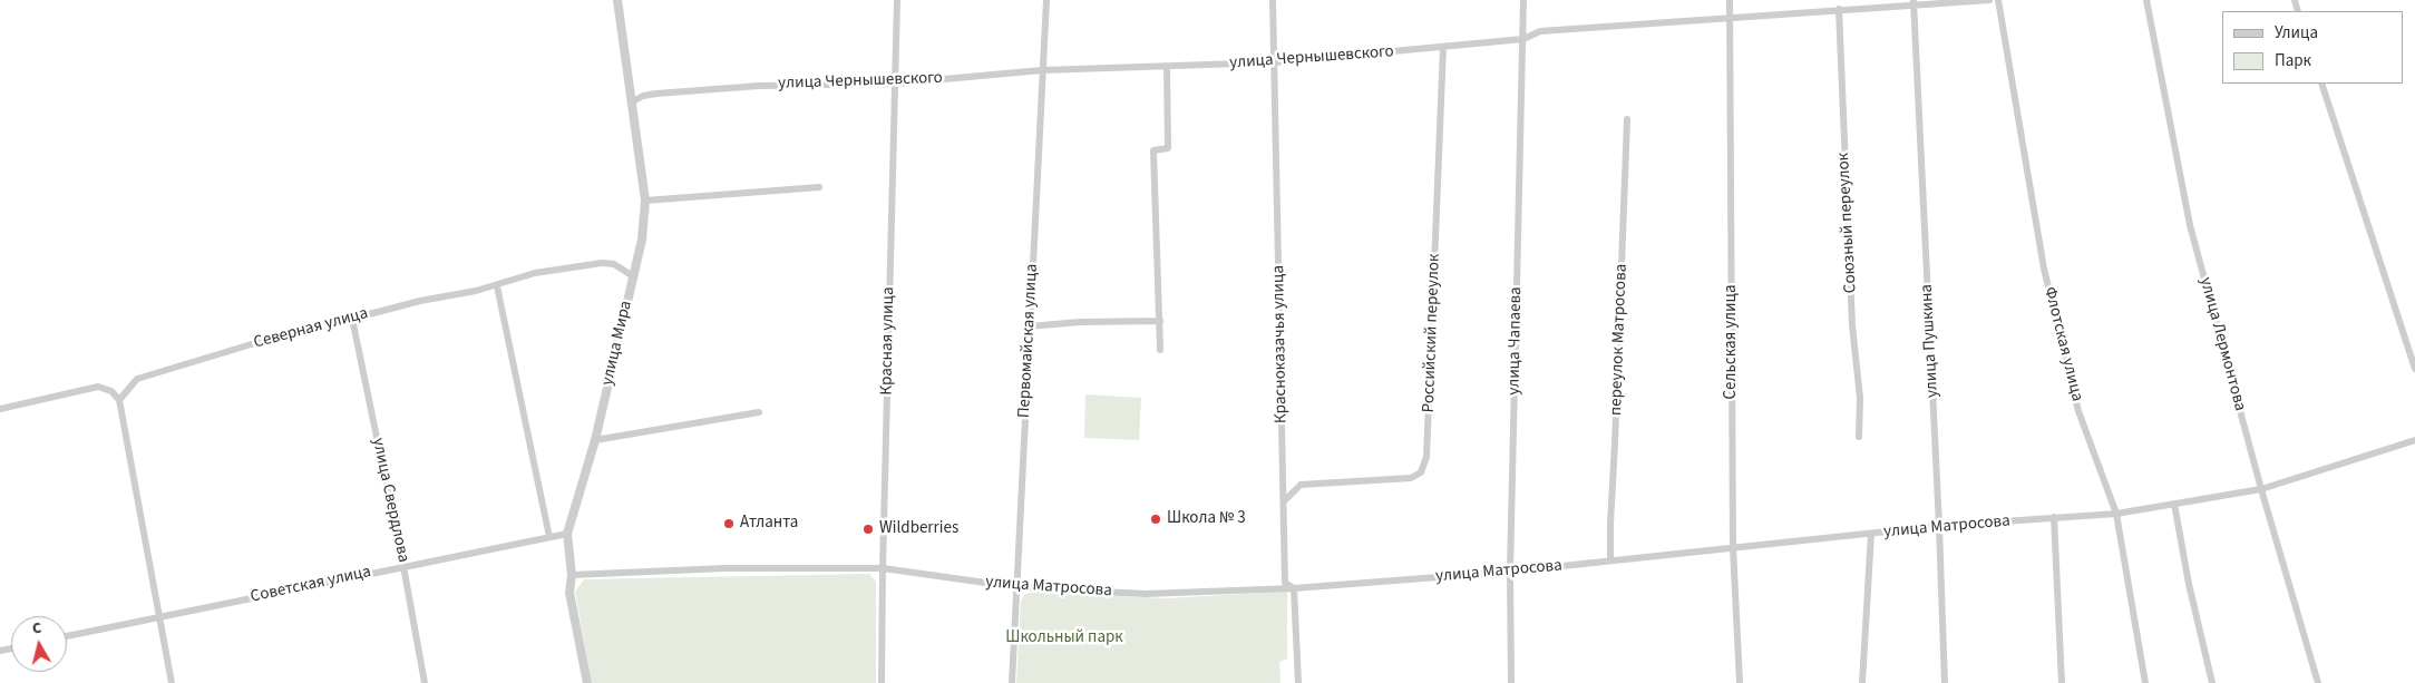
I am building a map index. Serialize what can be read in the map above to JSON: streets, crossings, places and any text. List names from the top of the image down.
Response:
{
  "streets": {
    "street": [
      "улица Чернышевского",
      "Союзный переулок",
      "Северная улица",
      "Российский переулок",
      "переулок Матросова",
      "Красная улица",
      "Первомайская улица",
      "улица Чапаева",
      "улица Пушкина",
      "Сельская улица",
      "улица Мира",
      "Красноказачья улица",
      "Флотская улица",
      "улица Лермонтова",
      "улица Свердлова",
      "улица Матросова",
      "Советская улица"
    ]
  },
  "crossings": [
    ["улица Чернышевского", "Союзный переулок"],
    ["улица Чернышевского", "Российский переулок"],
    ["улица Чернышевского", "Красная улица"],
    ["улица Чернышевского", "Первомайская улица"],
    ["улица Чернышевского", "улица Чапаева"],
    ["улица Чернышевского", "улица Пушкина"],
    ["улица Чернышевского", "Сельская улица"],
    ["улица Чернышевского", "улица Мира"],
    ["улица Чернышевского", "Красноказачья улица"],
    ["Северная улица", "улица Мира"],
    ["Северная улица", "улица Свердлова"],
    ["Российский переулок", "Красноказачья улица"],
    ["переулок Матросова", "улица Матросова"],
    ["Красная улица", "улица Матросова"],
    ["Первомайская улица", "улица Матросова"],
    ["улица Чапаева", "улица Матросова"],
    ["улица Пушкина", "улица Матросова"],
    ["Сельская улица", "улица Матросова"],
    ["улица Мира", "улица Матросова"],
    ["улица Мира", "Советская улица"],
    ["Красноказачья улица", "улица Матросова"],
    ["Флотская улица", "улица Матросова"],
    ["улица Лермонтова", "улица Матросова"],
    ["улица Свердлова", "Советская улица"]
  ],
  "parks": ["Школьный парк"],
  "places": ["Школа № 3", "Атланта", "Wildberries"],
  "legend": ["Улица", "Парк"],
  "north": "top"
}
